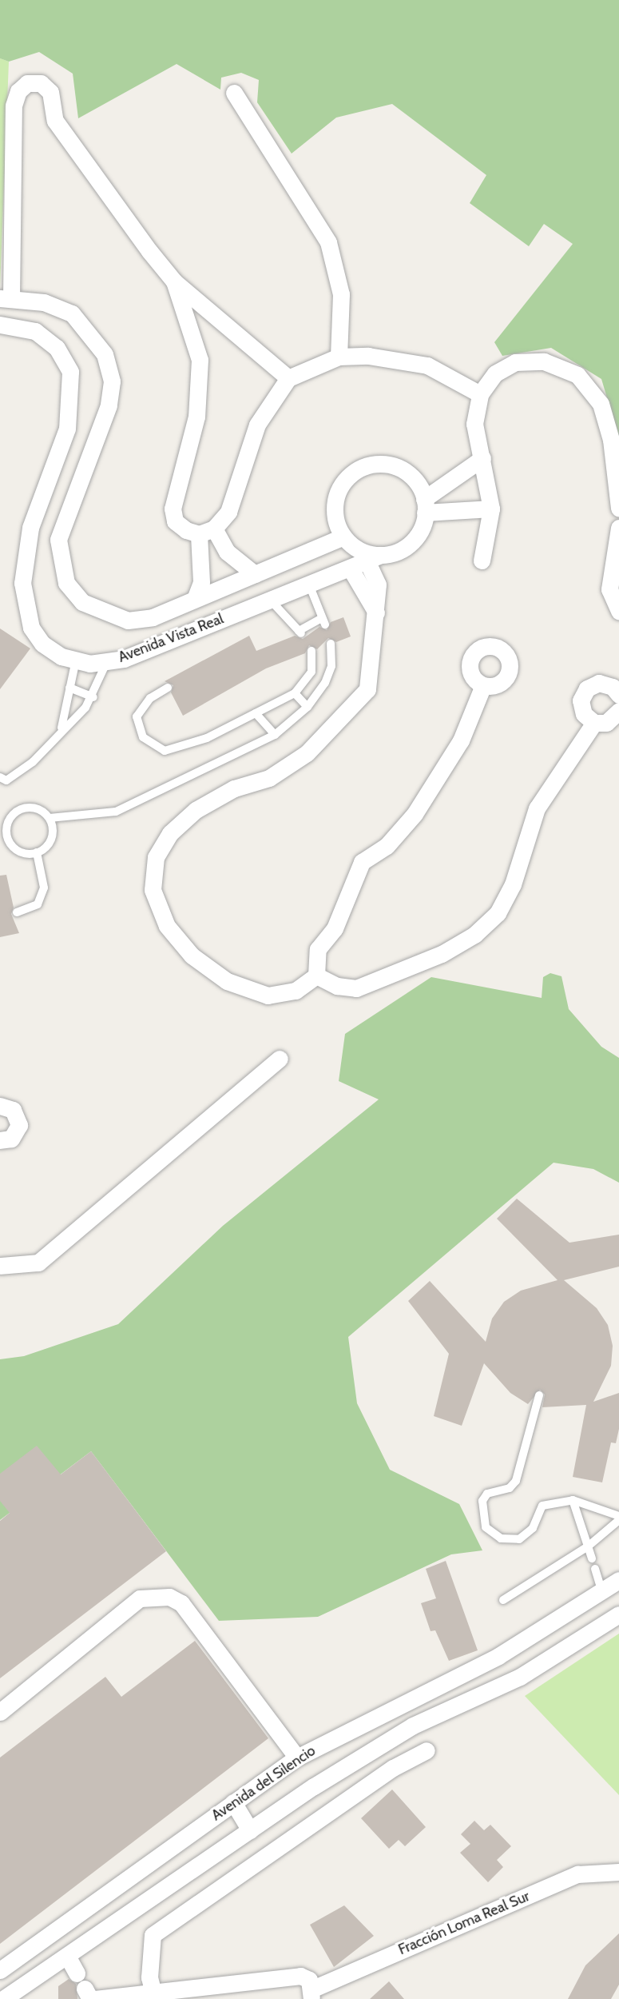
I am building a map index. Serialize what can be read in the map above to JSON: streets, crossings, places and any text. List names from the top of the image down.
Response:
{
  "streets": {
    "street": ["Avenida Vista Real", "Avenida del Silencio", "Fracción Loma Real Sur"]
  }
}
